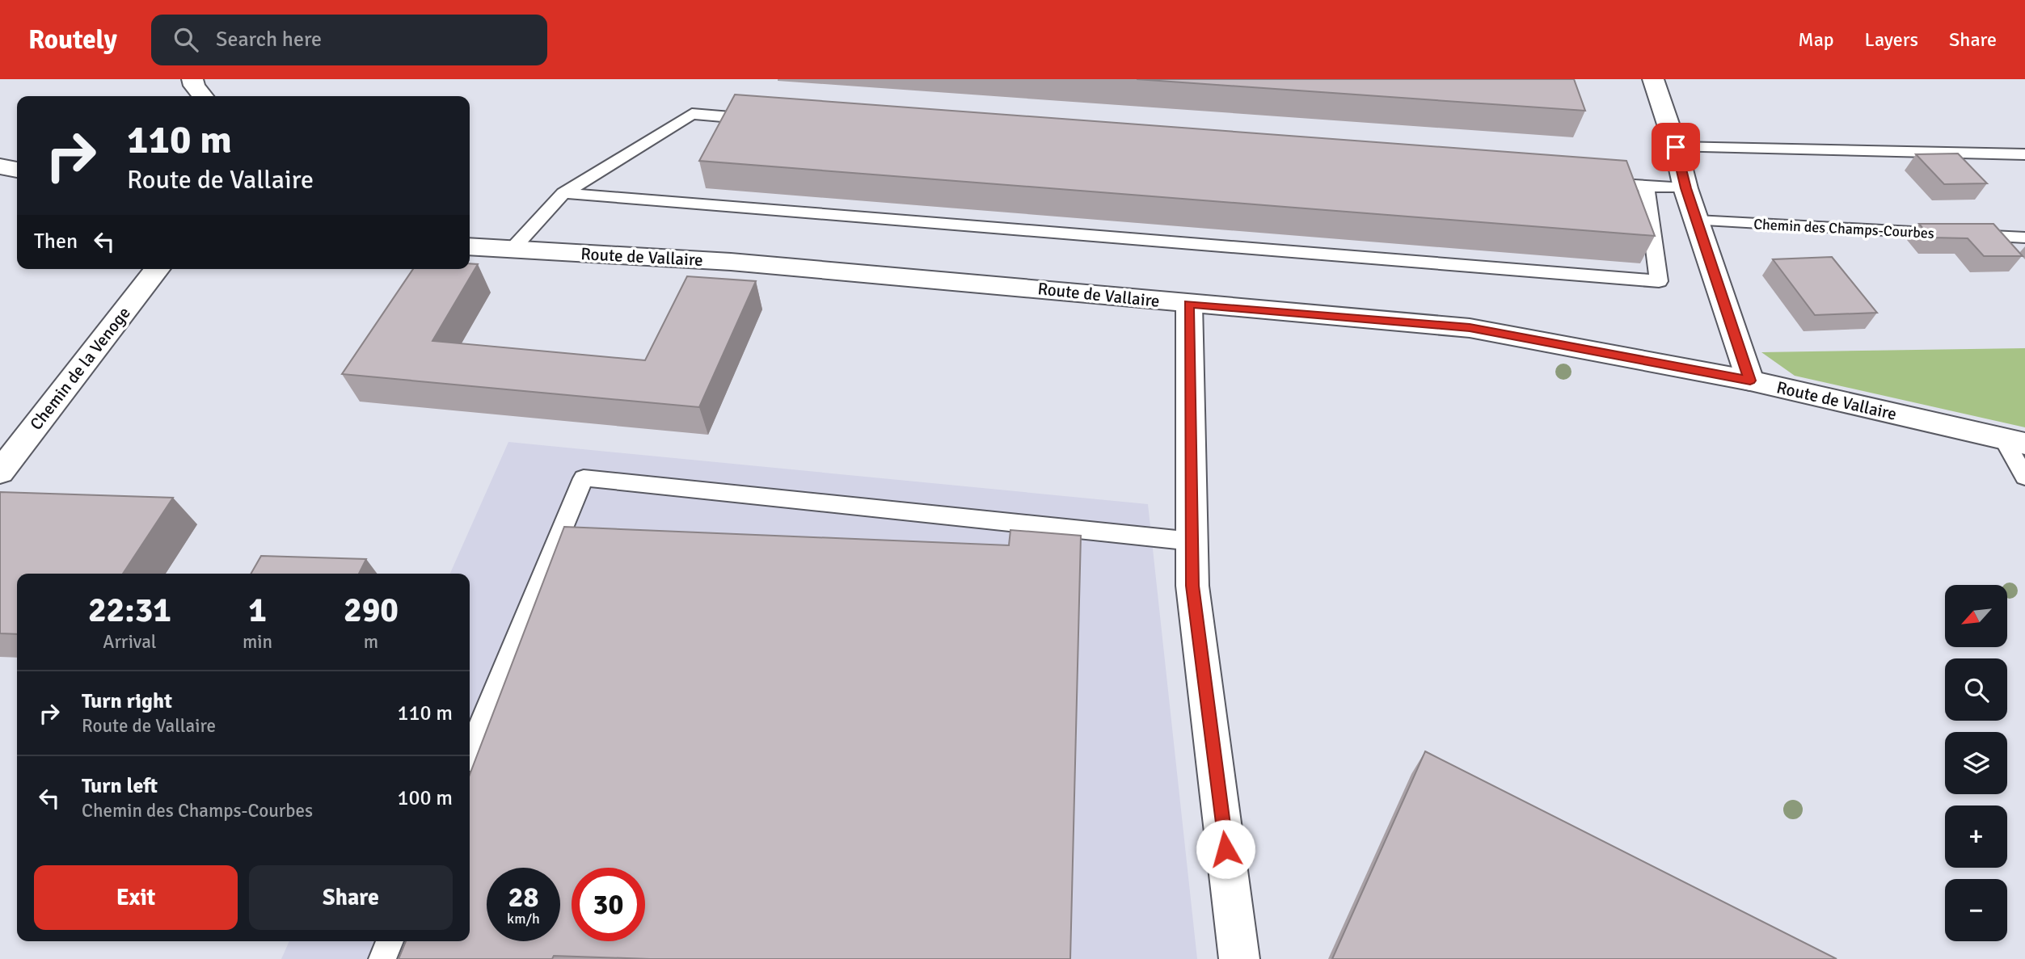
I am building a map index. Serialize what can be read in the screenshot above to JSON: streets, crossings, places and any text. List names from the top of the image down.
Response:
{
  "streets": {
    "street": ["Route de Vallaire", "Chemin de la Venoge"],
    "lane": ["Chemin des Champs-Courbes"]
  },
  "north": "bottom left",
  "page": {
    "header": "Routely",
    "search": "Search here",
    "nav": ["Map", "Layers", "Share"],
    "turn": ["110 m", "Route de Vallaire"],
    "then": "Then",
    "eta": [
      "22:31",
      "Arrival",
      "1",
      "min",
      "290",
      "m"
    ],
    "map_buttons": ["+", "−"],
    "list": [
      {
        "name": "Turn right",
        "note": "Route de Vallaire",
        "value": "110 m"
      },
      {
        "name": "Turn left",
        "note": "Chemin des Champs-Courbes",
        "value": "100 m"
      }
    ],
    "buttons": ["Exit", "Share"],
    "speed": "28 km/h",
    "limit": "30"
  }
}
